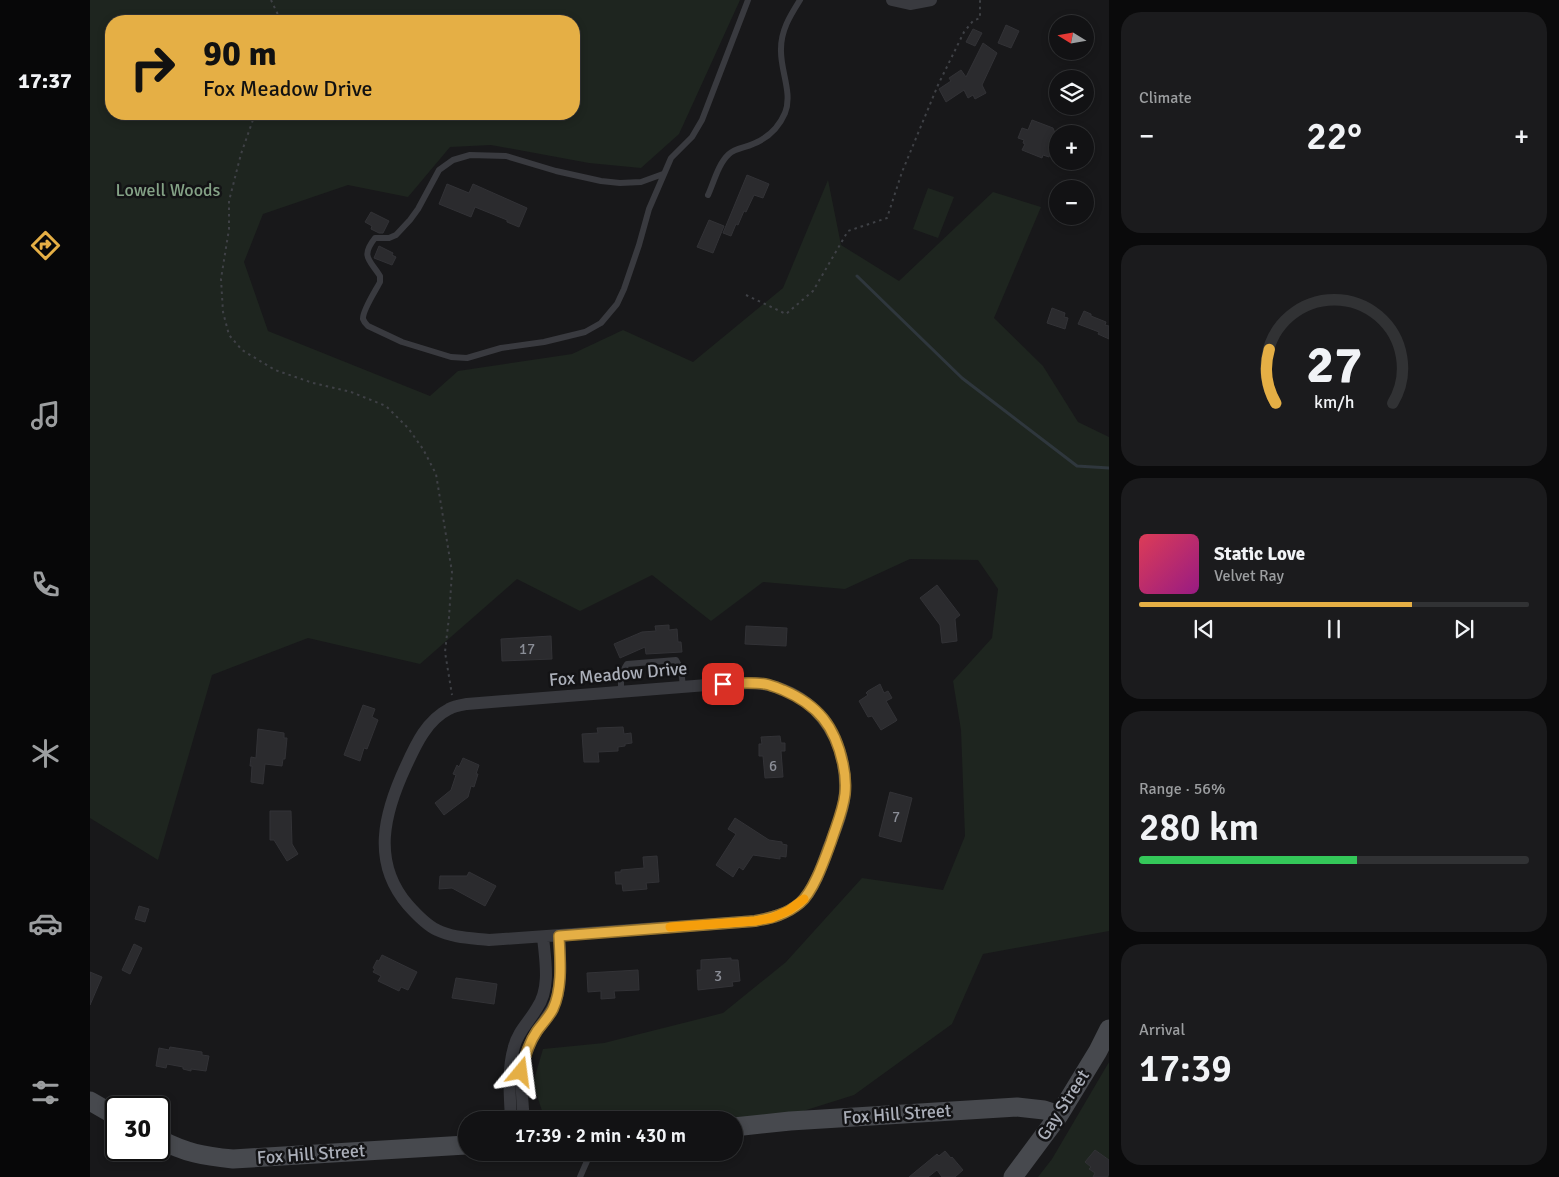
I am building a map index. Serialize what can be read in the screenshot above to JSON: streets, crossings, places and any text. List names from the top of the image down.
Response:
{
  "streets": {
    "street": ["Fox Meadow Drive", "Gay Street", "Fox Hill Street"]
  },
  "crossings": [
    ["Gay Street", "Fox Hill Street"]
  ],
  "parks": ["Lowell Woods"],
  "house_numbers": [
    "17",
    "6",
    "7",
    "3"
  ],
  "north": "left",
  "page": {
    "tabs": "17:37",
    "tile": [
      "Climate",
      ["Range · 56%", "280 km"],
      ["Arrival", "17:39"]
    ],
    "map_buttons": ["+", "−"],
    "turn": ["90 m", "Fox Meadow Drive"],
    "heat": ["−", "22°", "+"],
    "song": ["Static Love", "Velvet Ray"],
    "limit": "30",
    "trip": "17:39 · 2 min · 430 m",
    "gauge": ["27", "km/h"]
  }
}
